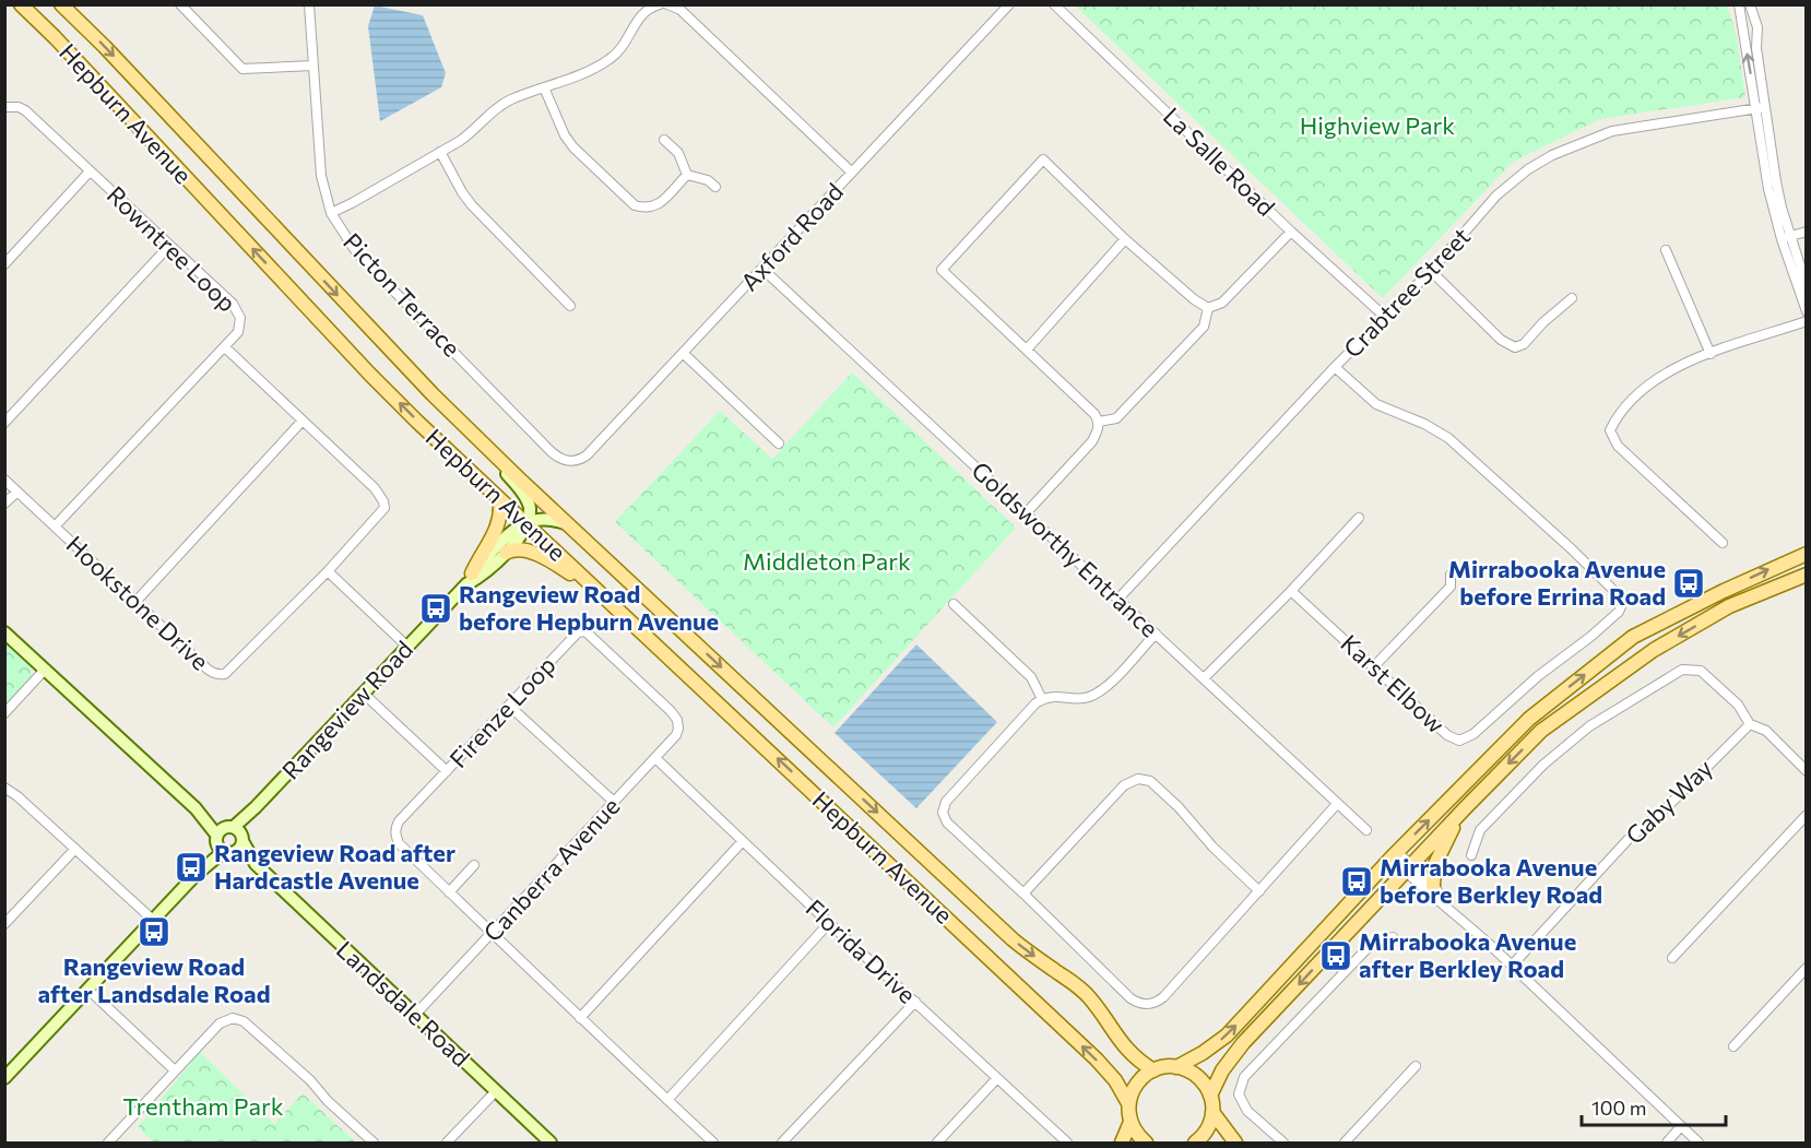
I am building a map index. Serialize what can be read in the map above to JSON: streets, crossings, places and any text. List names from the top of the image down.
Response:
{
  "streets": {
    "main road": ["Hepburn Avenue"],
    "street": [
      "La Salle Road",
      "Axford Road",
      "Rowntree Loop",
      "Crabtree Street",
      "Picton Terrace",
      "Goldsworthy Entrance",
      "Hookstone Drive",
      "Karst Elbow",
      "Rangeview Road",
      "Firenze Loop",
      "Gaby Way",
      "Canberra Avenue",
      "Florida Drive",
      "Landsdale Road"
    ]
  },
  "crossings": [
    ["Hepburn Avenue", "Rangeview Road"],
    ["La Salle Road", "Crabtree Street"],
    ["Axford Road", "Picton Terrace"],
    ["Axford Road", "Goldsworthy Entrance"],
    ["Rowntree Loop", "Hookstone Drive"],
    ["Crabtree Street", "Goldsworthy Entrance"],
    ["Crabtree Street", "Karst Elbow"],
    ["Rangeview Road", "Landsdale Road"],
    ["Firenze Loop", "Canberra Avenue"],
    ["Canberra Avenue", "Florida Drive"],
    ["Canberra Avenue", "Landsdale Road"]
  ],
  "parks": ["Highview Park", "Middleton Park", "Trentham Park"],
  "places": {
    "bus stop": [
      "Mirrabooka Avenue before Errina Road",
      "Rangeview Road before Hepburn Avenue",
      "Rangeview Road after Hardcastle Avenue",
      "Mirrabooka Avenue before Berkley Road",
      "Rangeview Road after Landsdale Road",
      "Mirrabooka Avenue after Berkley Road"
    ]
  },
  "scale_bar": "100 m"
}
